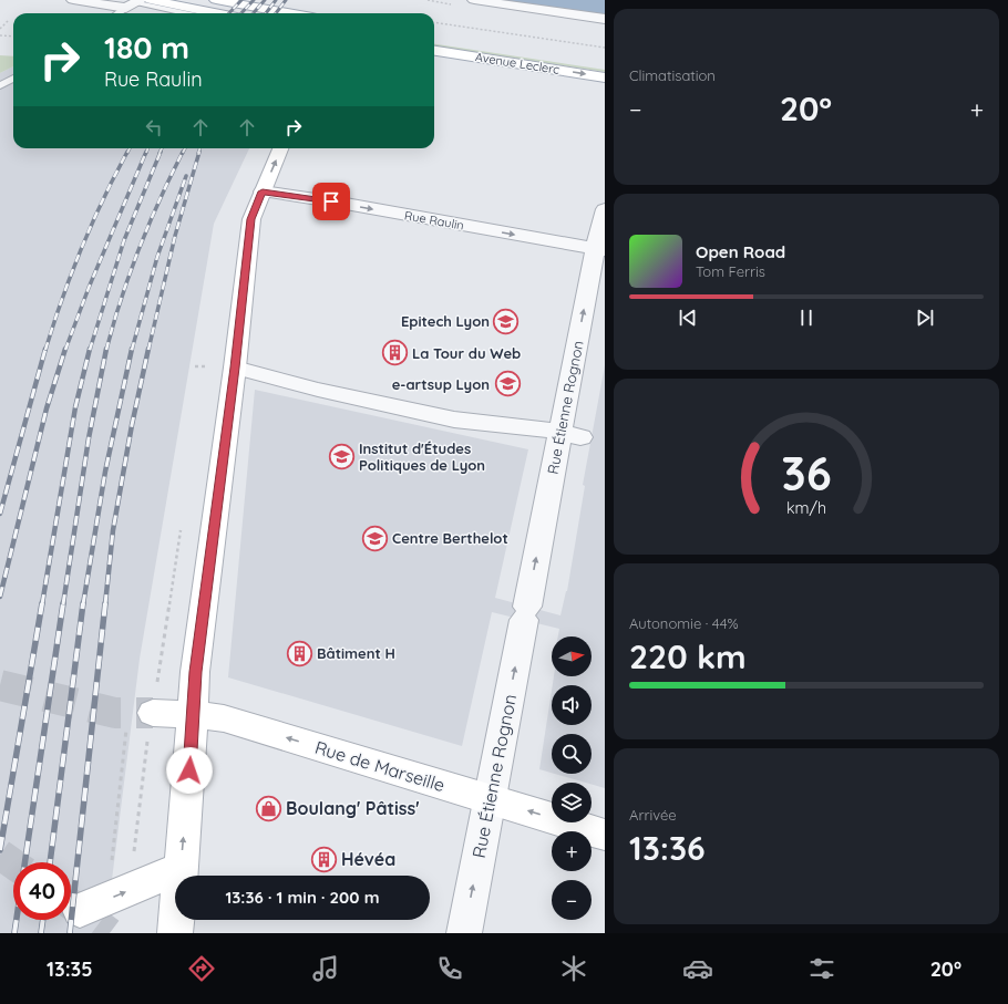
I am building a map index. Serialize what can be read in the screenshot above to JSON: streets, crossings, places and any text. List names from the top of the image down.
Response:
{
  "streets": {
    "street": [
      "Avenue Leclerc",
      "Rue Raulin",
      "Rue Étienne Rognon",
      "Rue de Marseille"
    ]
  },
  "crossings": [
    ["Rue Raulin", "Rue Étienne Rognon"],
    ["Rue Étienne Rognon", "Rue de Marseille"]
  ],
  "one_way": ["Rue Étienne Rognon", "Rue de Marseille"],
  "places": {
    "school or university": [
      "Epitech Lyon",
      "e-artsup Lyon",
      "Institut d'Études Politiques de Lyon",
      "Centre Berthelot"
    ],
    "building": ["La Tour du Web", "Bâtiment H", "Hévéa"],
    "shop": ["Boulang' Pâtiss'"]
  },
  "north": "right",
  "page": {
    "tile": [
      "Climatisation",
      ["Autonomie · 44%", "220 km"],
      ["Arrivée", "13:36"]
    ],
    "turn": ["180 m", "Rue Raulin"],
    "heat": ["−", "20°", "+"],
    "song": ["Open Road", "Tom Ferris"],
    "map_buttons": ["+", "−"],
    "limit": "40",
    "trip": "13:36 · 1 min · 200 m",
    "tabs": ["13:35", "20°"],
    "gauge": ["36", "km/h"]
  }
}
